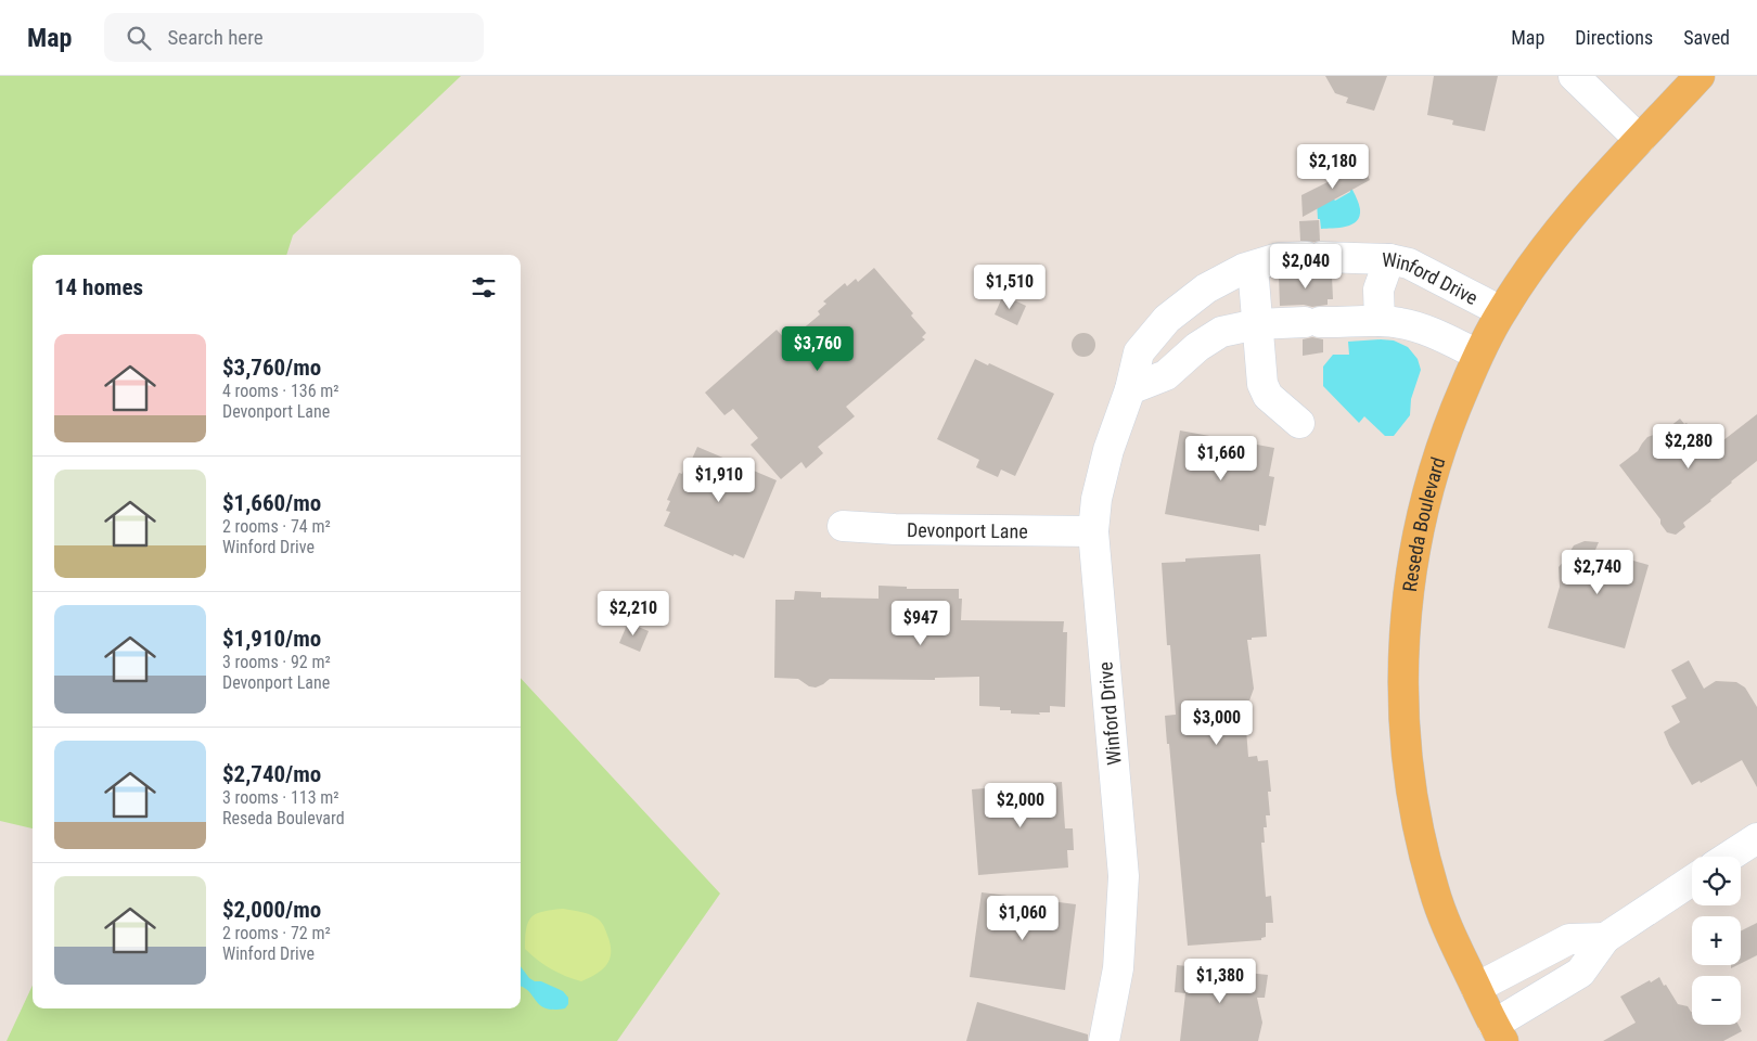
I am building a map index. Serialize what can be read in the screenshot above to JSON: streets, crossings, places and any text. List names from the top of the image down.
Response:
{
  "streets": {
    "main road": ["Reseda Boulevard"],
    "street": ["Winford Drive", "Devonport Lane"]
  },
  "crossings": [
    ["Winford Drive", "Reseda Boulevard"],
    ["Winford Drive", "Devonport Lane"]
  ],
  "page": {
    "header": "Map",
    "search": "Search here",
    "nav": ["Map", "Directions", "Saved"],
    "price": [
      "$2,180",
      "$2,040",
      "$1,510",
      "$3,760",
      "$2,280",
      "$1,660",
      "$1,910",
      "$2,740",
      "$2,210",
      "$947",
      "$3,000",
      "$2,000",
      "$1,060",
      "$1,380"
    ],
    "heading": "14 homes",
    "list": [
      {
        "name": "$3,760/mo",
        "note": "4 rooms · 136 m² · Devonport Lane"
      },
      {
        "name": "$1,660/mo",
        "note": "2 rooms · 74 m² · Winford Drive"
      },
      {
        "name": "$1,910/mo",
        "note": "3 rooms · 92 m² · Devonport Lane"
      },
      {
        "name": "$2,740/mo",
        "note": "3 rooms · 113 m² · Reseda Boulevard"
      },
      {
        "name": "$2,000/mo",
        "note": "2 rooms · 72 m² · Winford Drive"
      }
    ],
    "map_buttons": ["+", "−"]
  }
}
